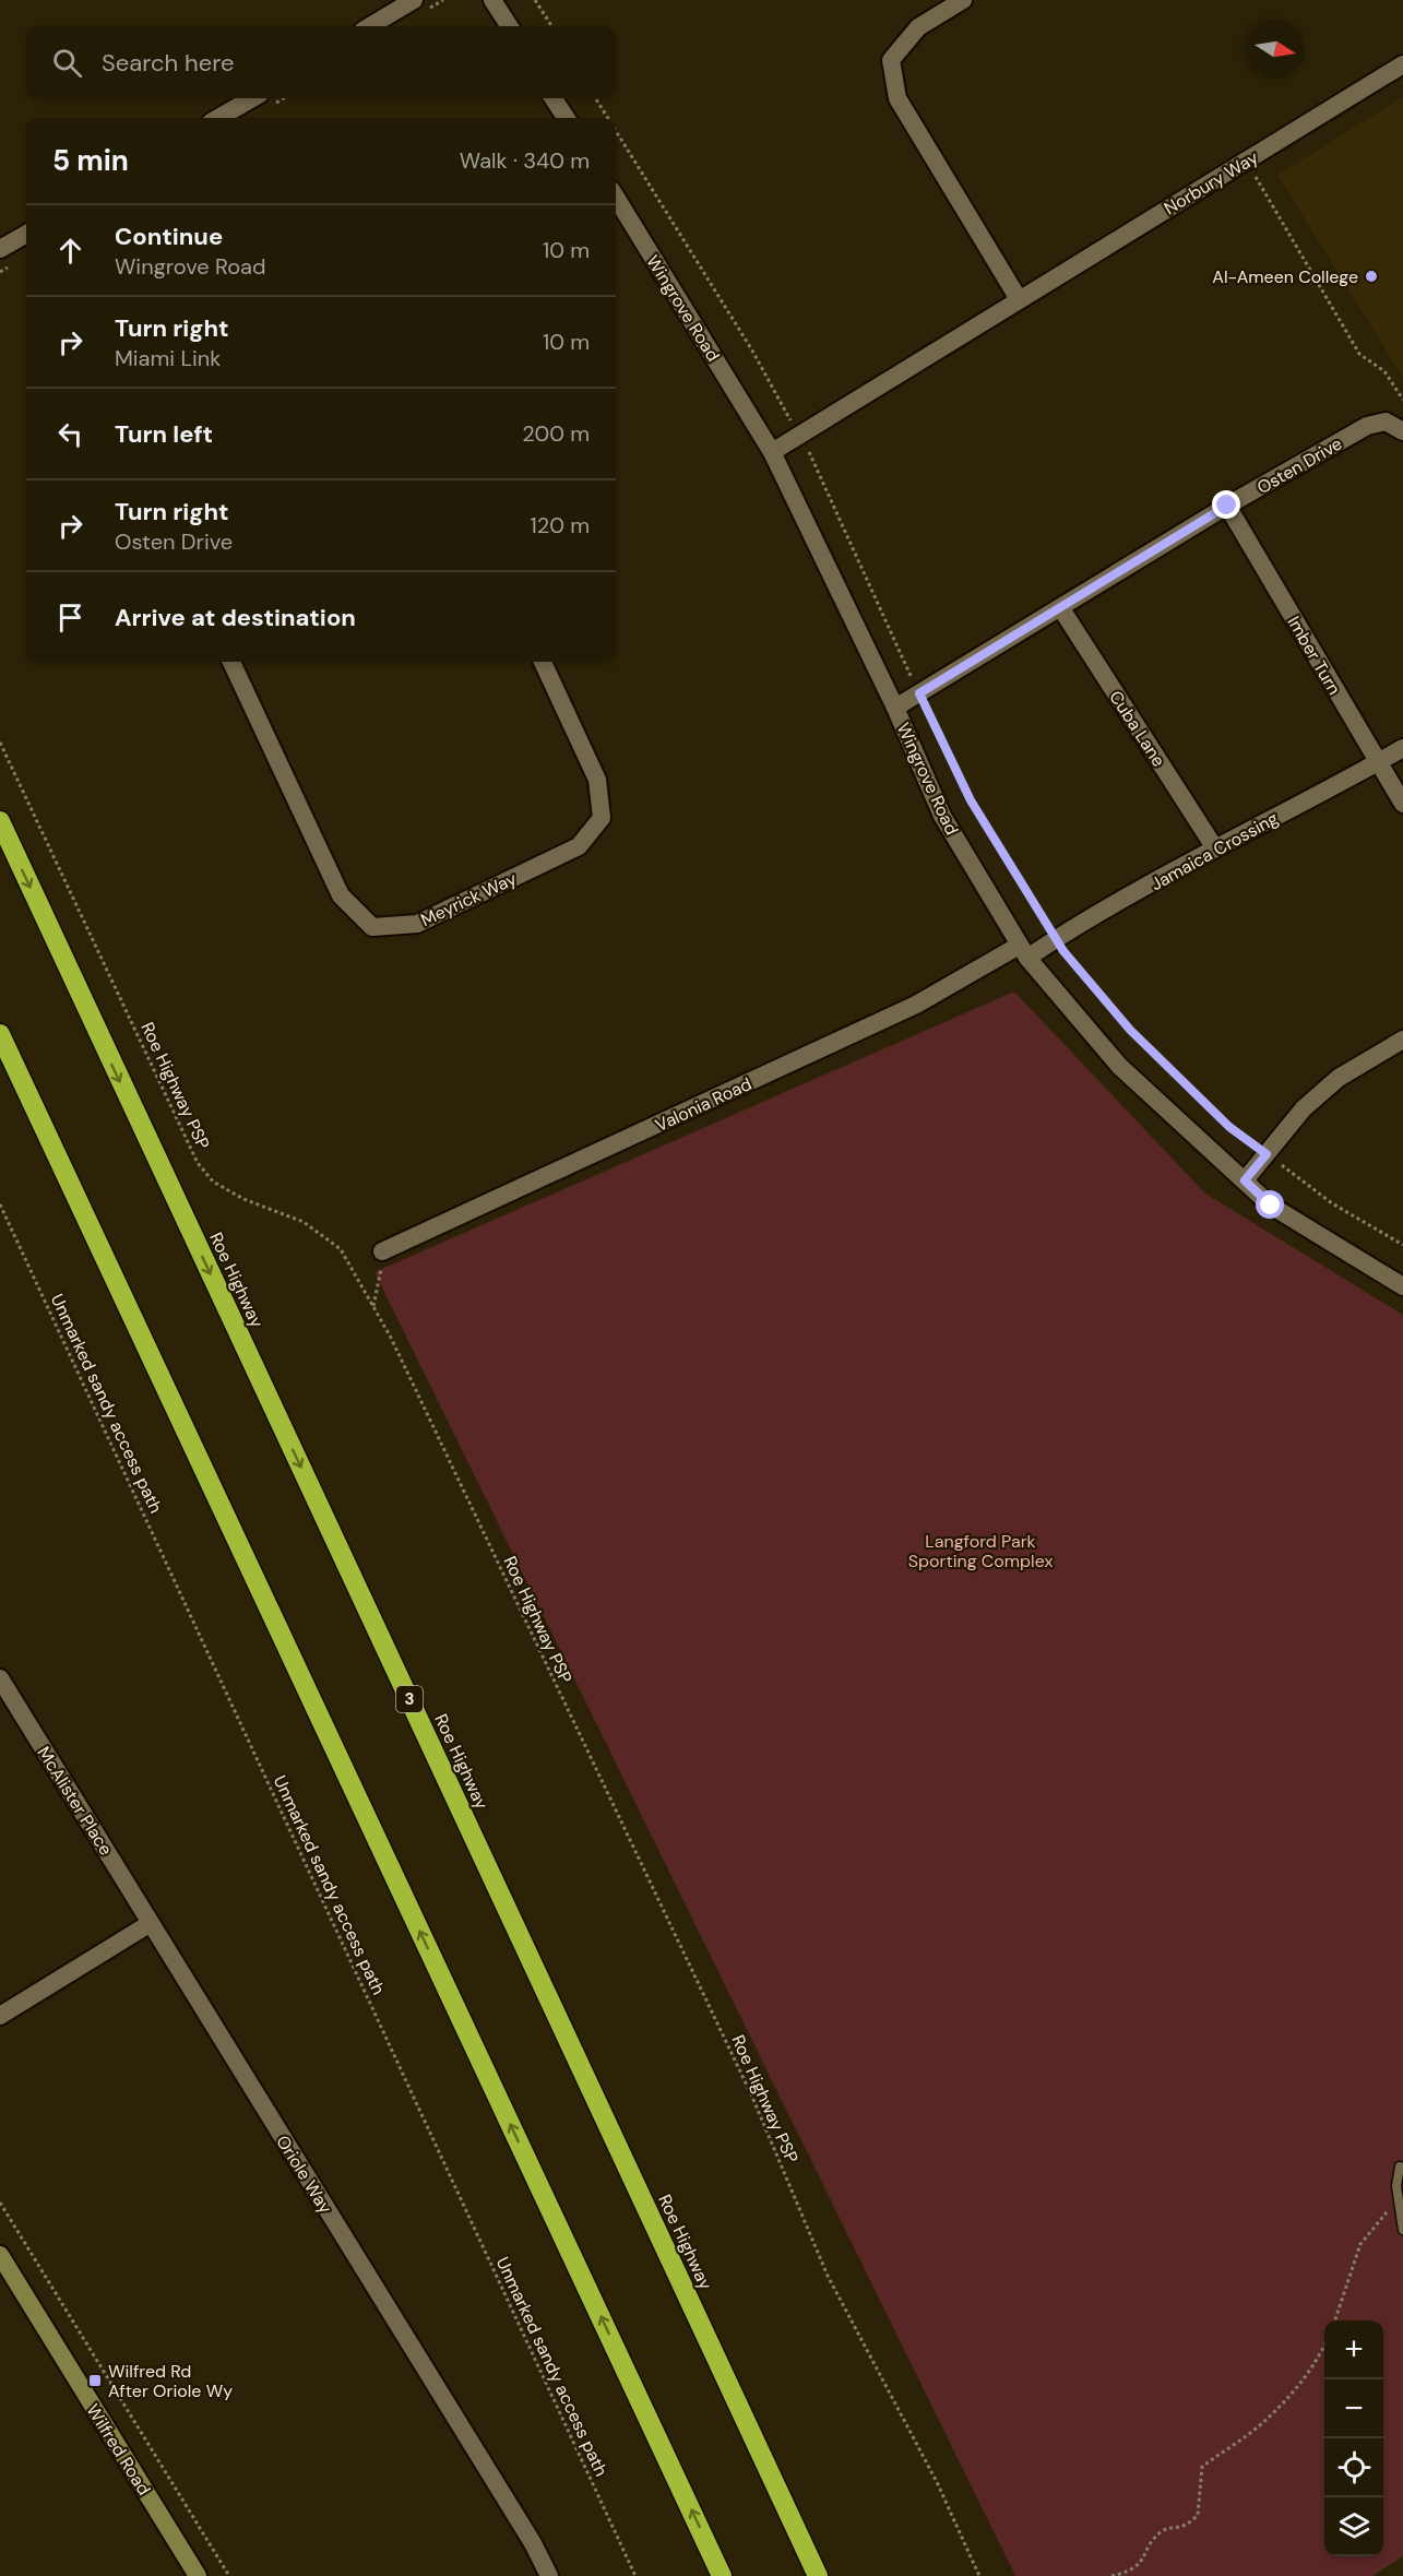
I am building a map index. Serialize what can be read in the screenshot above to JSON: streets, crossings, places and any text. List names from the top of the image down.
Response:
{
  "streets": {
    "highway": ["Roe Highway", "3"],
    "main road": ["Wilfred Road"],
    "street": [
      "Norbury Way",
      "Wingrove Road",
      "Osten Drive",
      "Imber Turn",
      "Cuba Lane",
      "Jamaica Crossing",
      "Meyrick Way",
      "Valonia Road",
      "McAlister Place",
      "Oriole Way"
    ],
    "path": ["Roe Highway PSP", "Unmarked sandy access path"]
  },
  "crossings": [
    ["Norbury Way", "Wingrove Road"],
    ["Wingrove Road", "Osten Drive"],
    ["Wingrove Road", "Jamaica Crossing"],
    ["Wingrove Road", "Valonia Road"],
    ["Osten Drive", "Imber Turn"],
    ["Osten Drive", "Cuba Lane"],
    ["Imber Turn", "Jamaica Crossing"],
    ["Cuba Lane", "Jamaica Crossing"],
    ["Jamaica Crossing", "Valonia Road"],
    ["McAlister Place", "Oriole Way"]
  ],
  "parks": ["Langford Park Sporting Complex"],
  "places": {
    "other": ["Al-Ameen College"],
    "transit": ["Wilfred Rd After Oriole Wy"]
  },
  "north": "right",
  "page": {
    "search": "Search here",
    "heading": ["5 min", "Walk · 340 m"],
    "list": [
      ["Continue", "Wingrove Road", "10 m"],
      ["Turn right", "Miami Link", "10 m"],
      ["Turn left", "200 m"],
      ["Turn right", "Osten Drive", "120 m"],
      "Arrive at destination"
    ],
    "map_buttons": ["+", "−"]
  }
}
